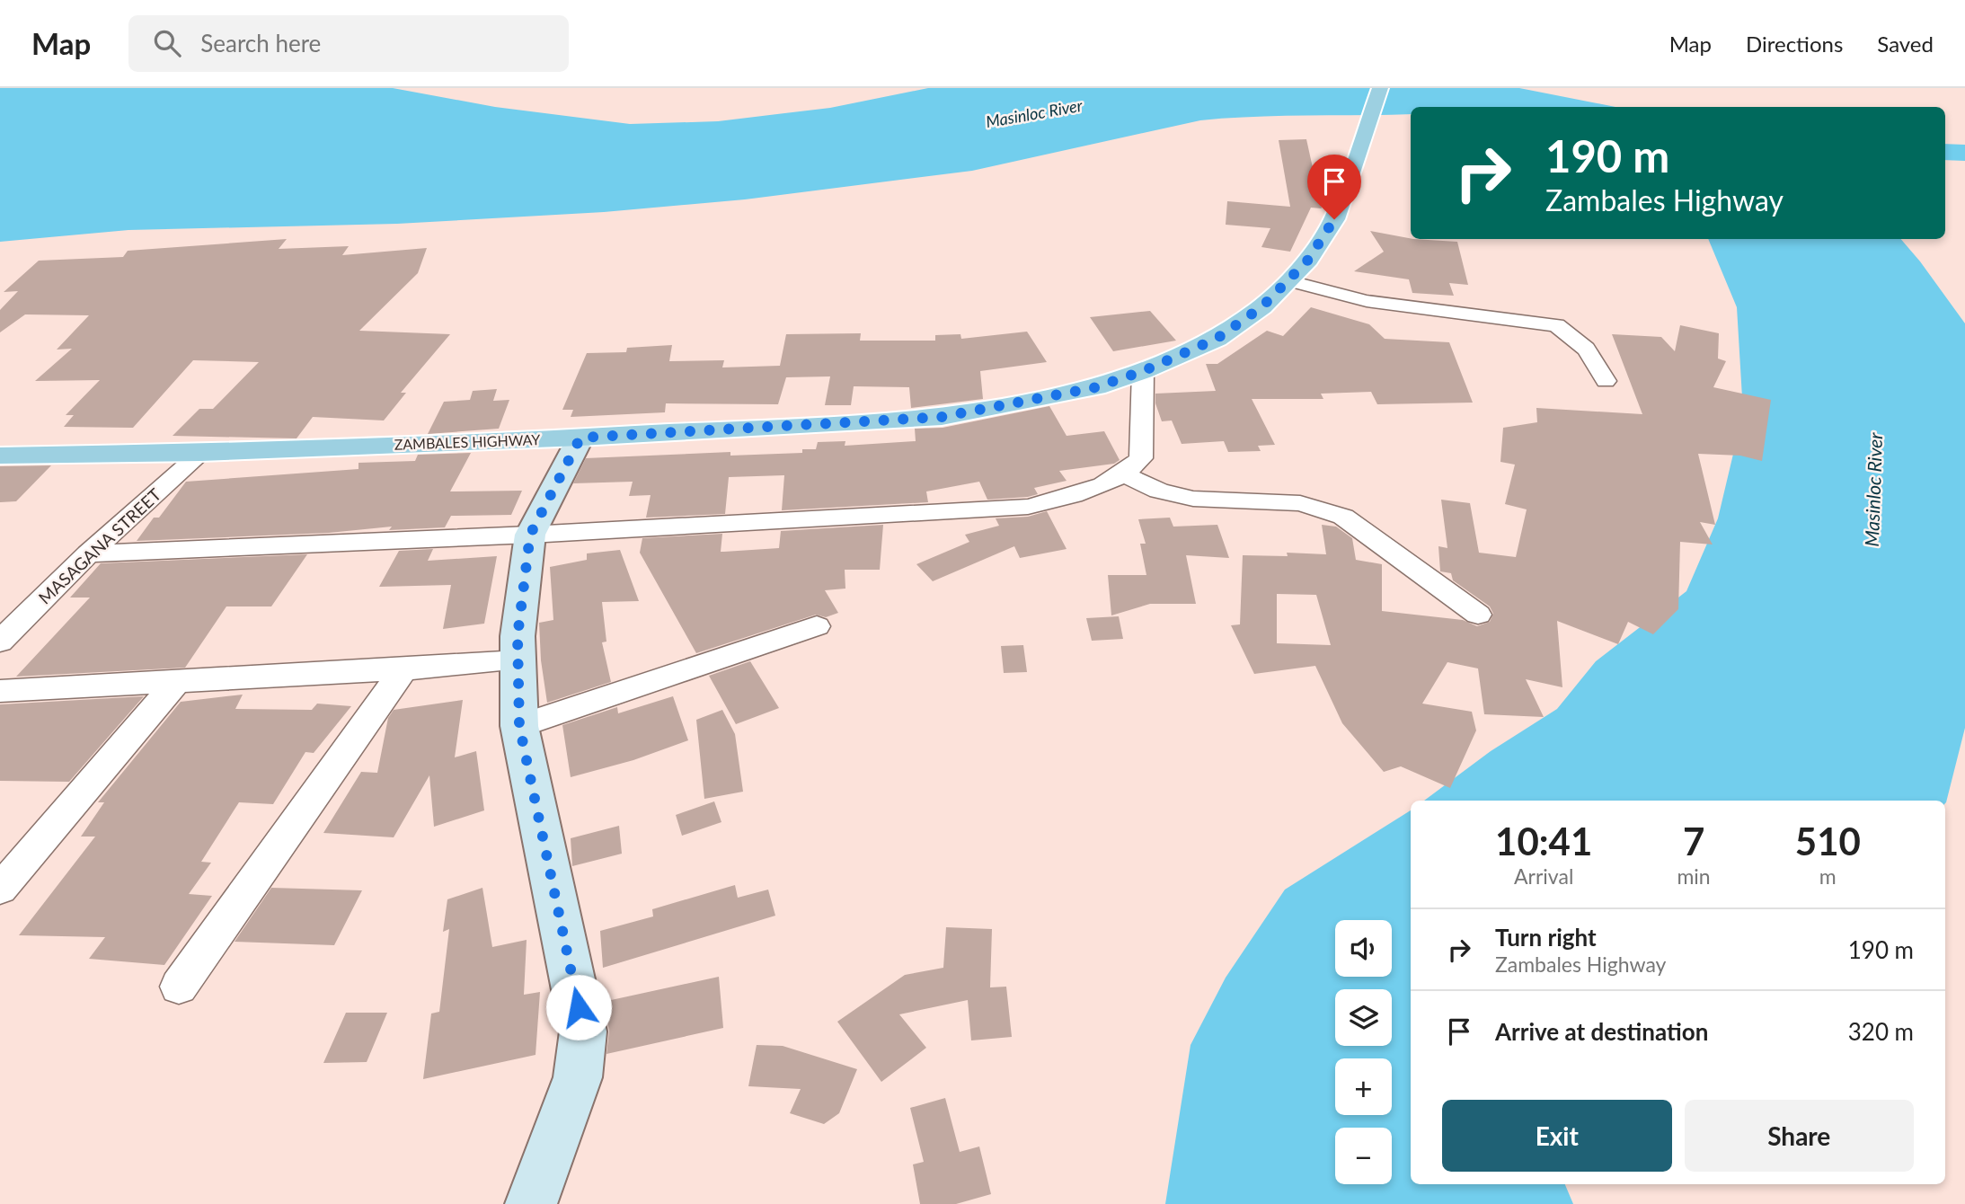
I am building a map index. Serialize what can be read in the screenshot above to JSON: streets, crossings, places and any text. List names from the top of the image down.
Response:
{
  "streets": {
    "main road": ["ZAMBALES HIGHWAY"],
    "street": ["MASAGANA STREET"]
  },
  "crossings": [
    ["ZAMBALES HIGHWAY", "MASAGANA STREET"]
  ],
  "water": ["Masinloc River"],
  "page": {
    "header": "Map",
    "search": "Search here",
    "nav": ["Map", "Directions", "Saved"],
    "turn": ["190 m", "Zambales Highway"],
    "eta": [
      "10:41",
      "Arrival",
      "7",
      "min",
      "510",
      "m"
    ],
    "list": [
      {
        "name": "Turn right",
        "note": "Zambales Highway",
        "value": "190 m"
      },
      {
        "name": "Arrive at destination",
        "value": "320 m"
      }
    ],
    "map_buttons": ["+", "−"],
    "buttons": ["Exit", "Share"]
  }
}
